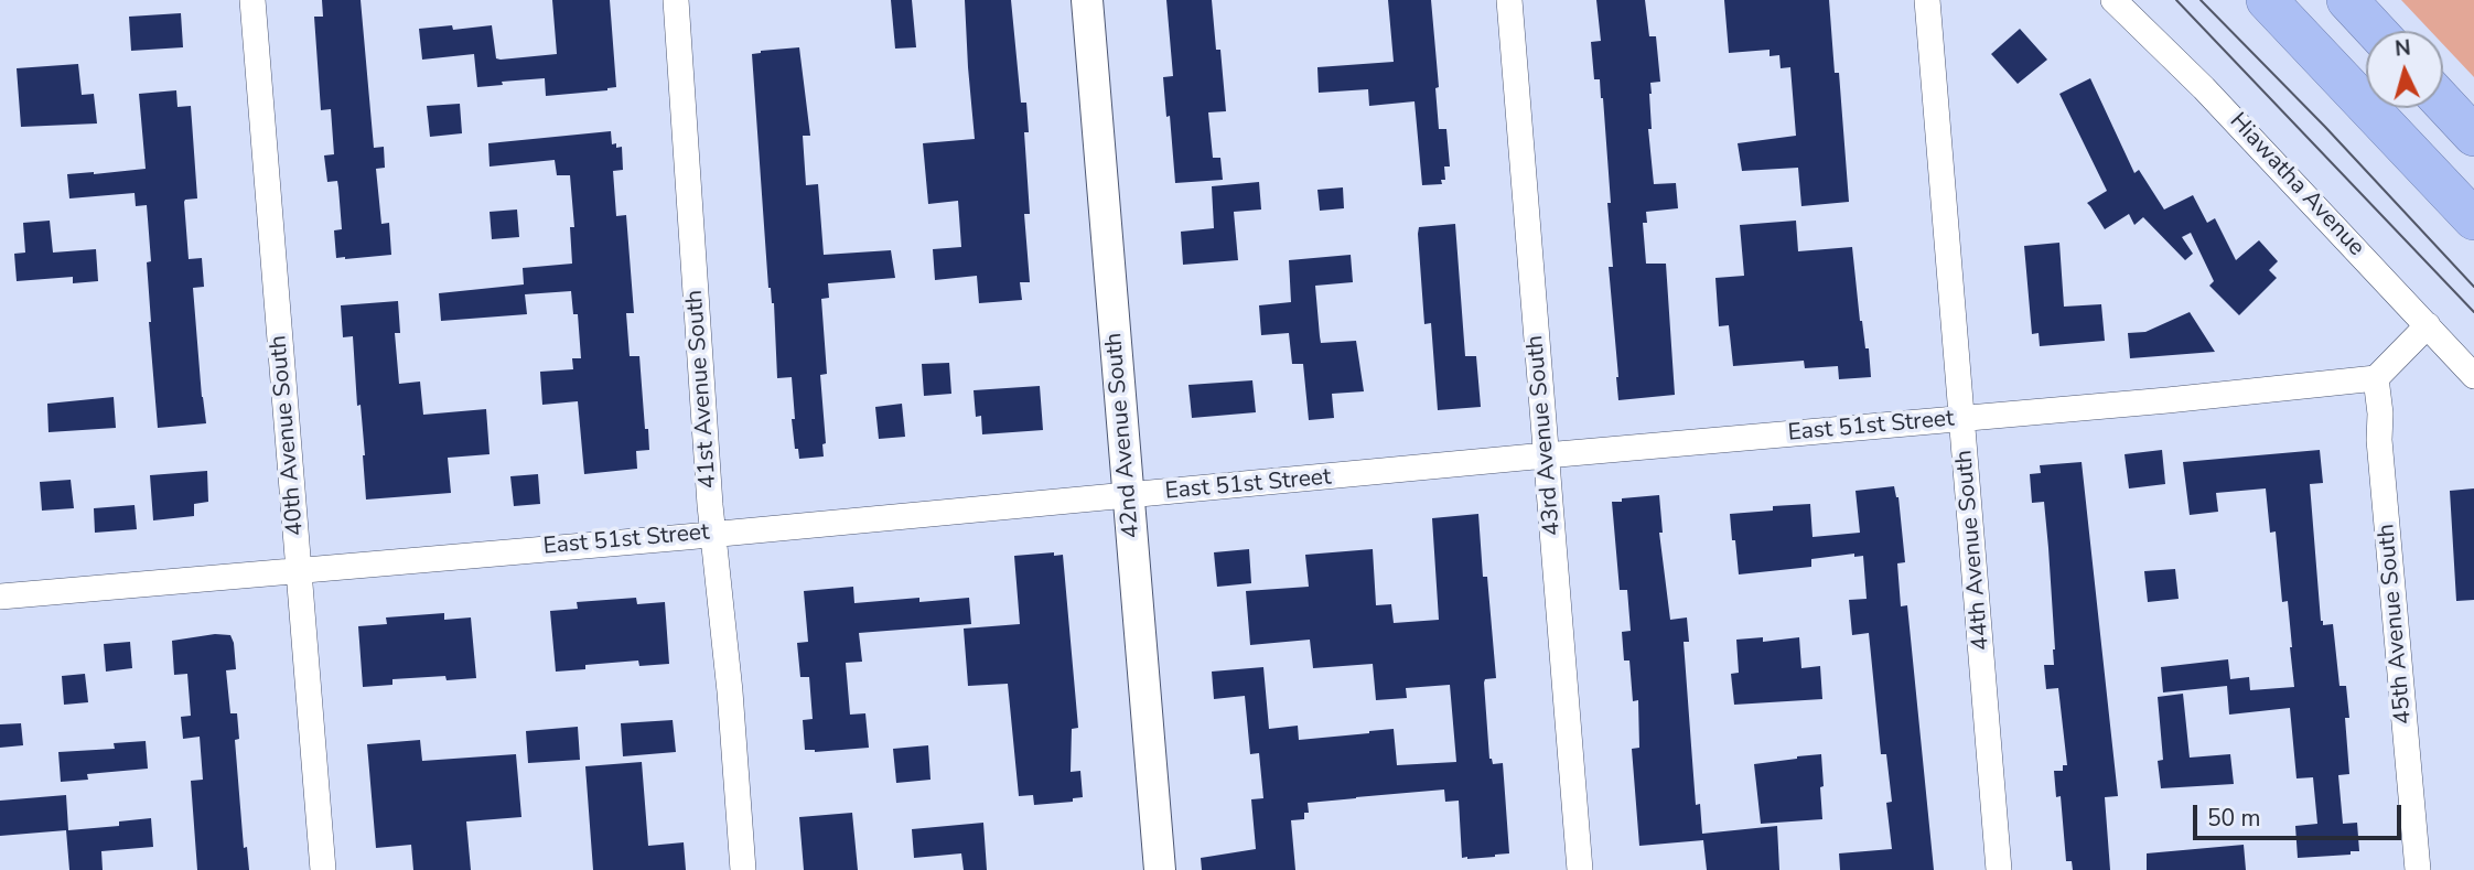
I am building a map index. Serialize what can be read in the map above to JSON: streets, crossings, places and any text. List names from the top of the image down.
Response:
{
  "streets": {
    "street": [
      "Hiawatha Avenue",
      "41st Avenue South",
      "East 51st Street",
      "40th Avenue South",
      "42nd Avenue South",
      "43rd Avenue South",
      "44th Avenue South",
      "45th Avenue South"
    ]
  },
  "crossings": [
    ["41st Avenue South", "East 51st Street"],
    ["East 51st Street", "40th Avenue South"],
    ["East 51st Street", "42nd Avenue South"],
    ["East 51st Street", "43rd Avenue South"],
    ["East 51st Street", "44th Avenue South"],
    ["East 51st Street", "45th Avenue South"]
  ],
  "scale_bar": "50 m",
  "north": "top"
}
